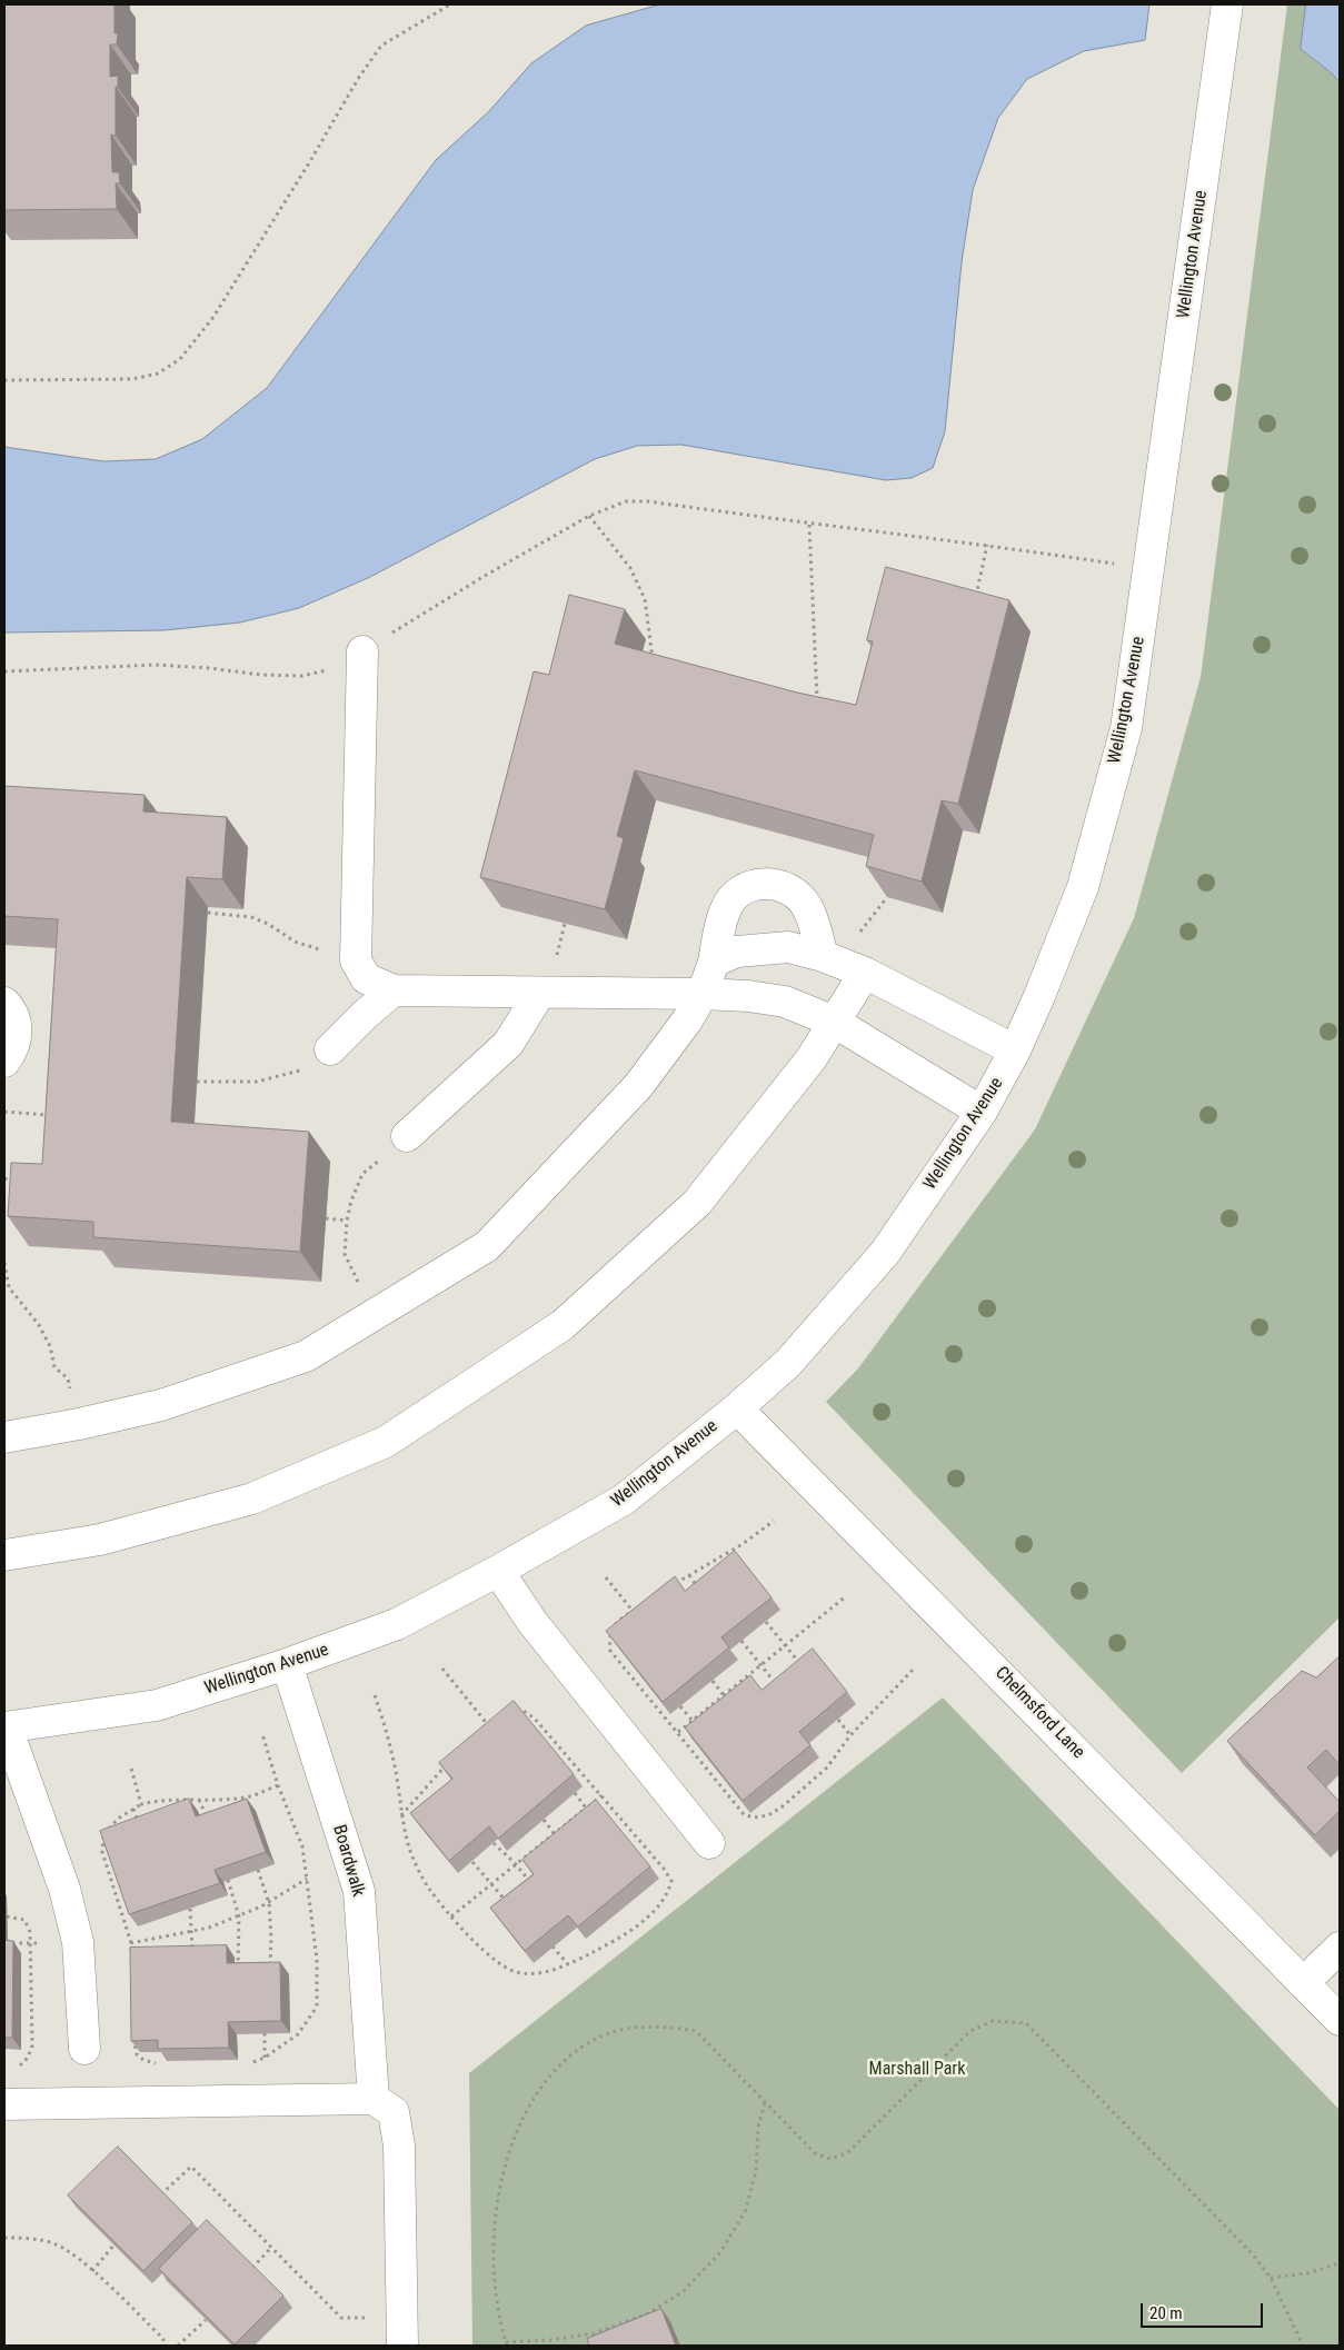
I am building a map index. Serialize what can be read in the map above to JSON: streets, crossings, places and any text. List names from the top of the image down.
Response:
{
  "streets": {
    "street": ["Wellington Avenue", "Chelmsford Lane", "Boardwalk"]
  },
  "crossings": [
    ["Wellington Avenue", "Chelmsford Lane"],
    ["Wellington Avenue", "Boardwalk"]
  ],
  "parks": ["Marshall Park"],
  "scale_bar": "20 m"
}
